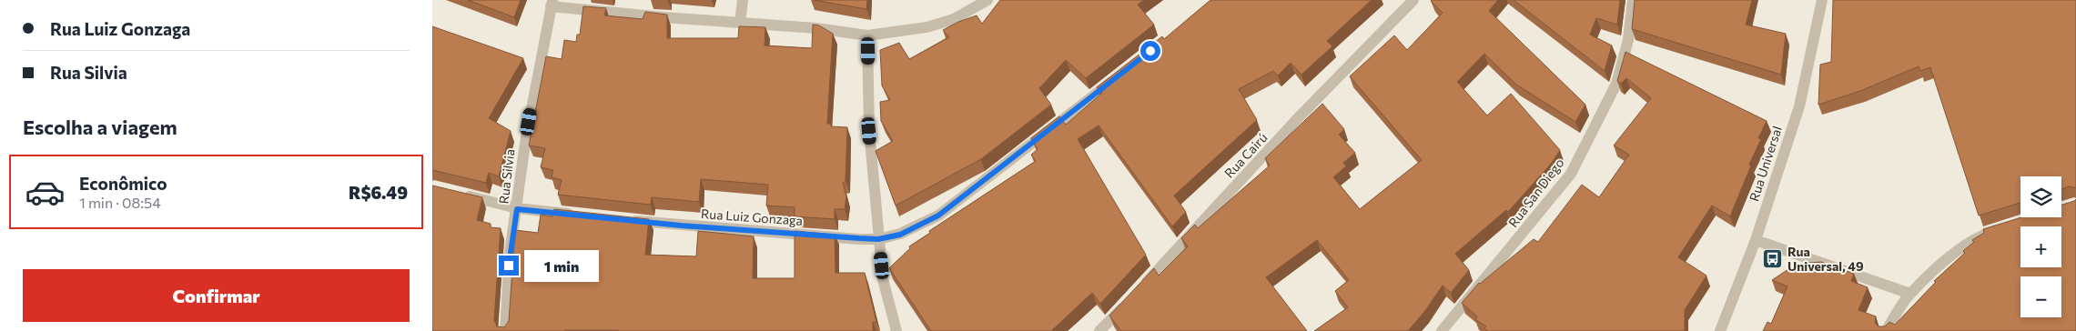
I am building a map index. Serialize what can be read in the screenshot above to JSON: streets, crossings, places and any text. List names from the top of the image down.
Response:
{
  "streets": {
    "street": [
      "Rua Cairú",
      "Rua Universal",
      "Rua Silvia",
      "Rua San Diego",
      "Rua Luiz Gonzaga"
    ]
  },
  "places": {
    "bus stop": ["Rua Universal, 49"]
  },
  "page": {
    "banner": ["Rua Luiz Gonzaga", "Rua Silvia"],
    "heading": "Escolha a viagem",
    "list": [
      {
        "name": "Econômico",
        "note": "1 min · 08:54",
        "value": "R$6.49"
      }
    ],
    "map_buttons": ["+", "−"],
    "bubble": "1 min",
    "buttons": "Confirmar"
  }
}
